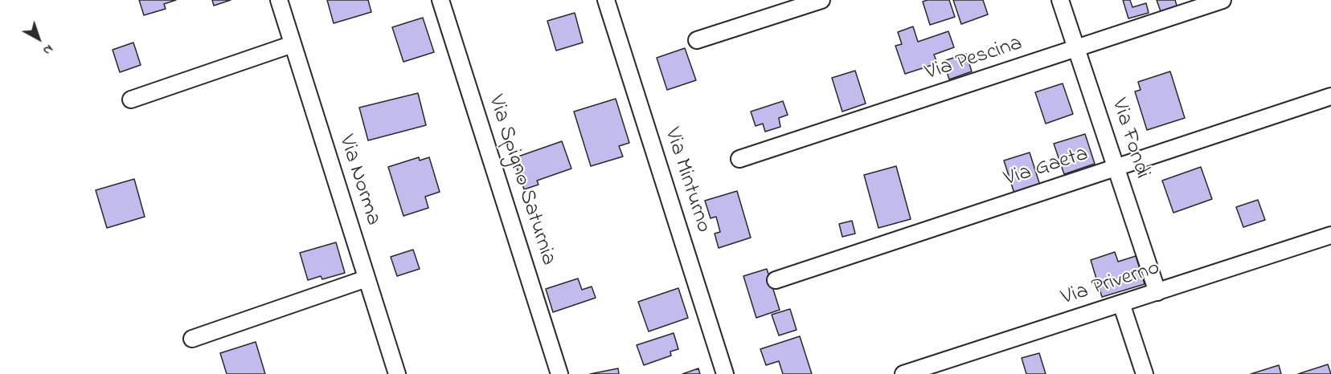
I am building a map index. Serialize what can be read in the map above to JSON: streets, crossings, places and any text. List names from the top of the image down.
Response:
{
  "streets": {
    "street": [
      "Via Pescina",
      "Via Fondi",
      "Via Gaeta",
      "Via Norma",
      "Via Spigno Saturnia",
      "Via Minturno",
      "Via Priverno"
    ]
  },
  "crossings": [
    ["Via Pescina", "Via Fondi"],
    ["Via Fondi", "Via Gaeta"],
    ["Via Fondi", "Via Priverno"]
  ],
  "north": "bottom right"
}
